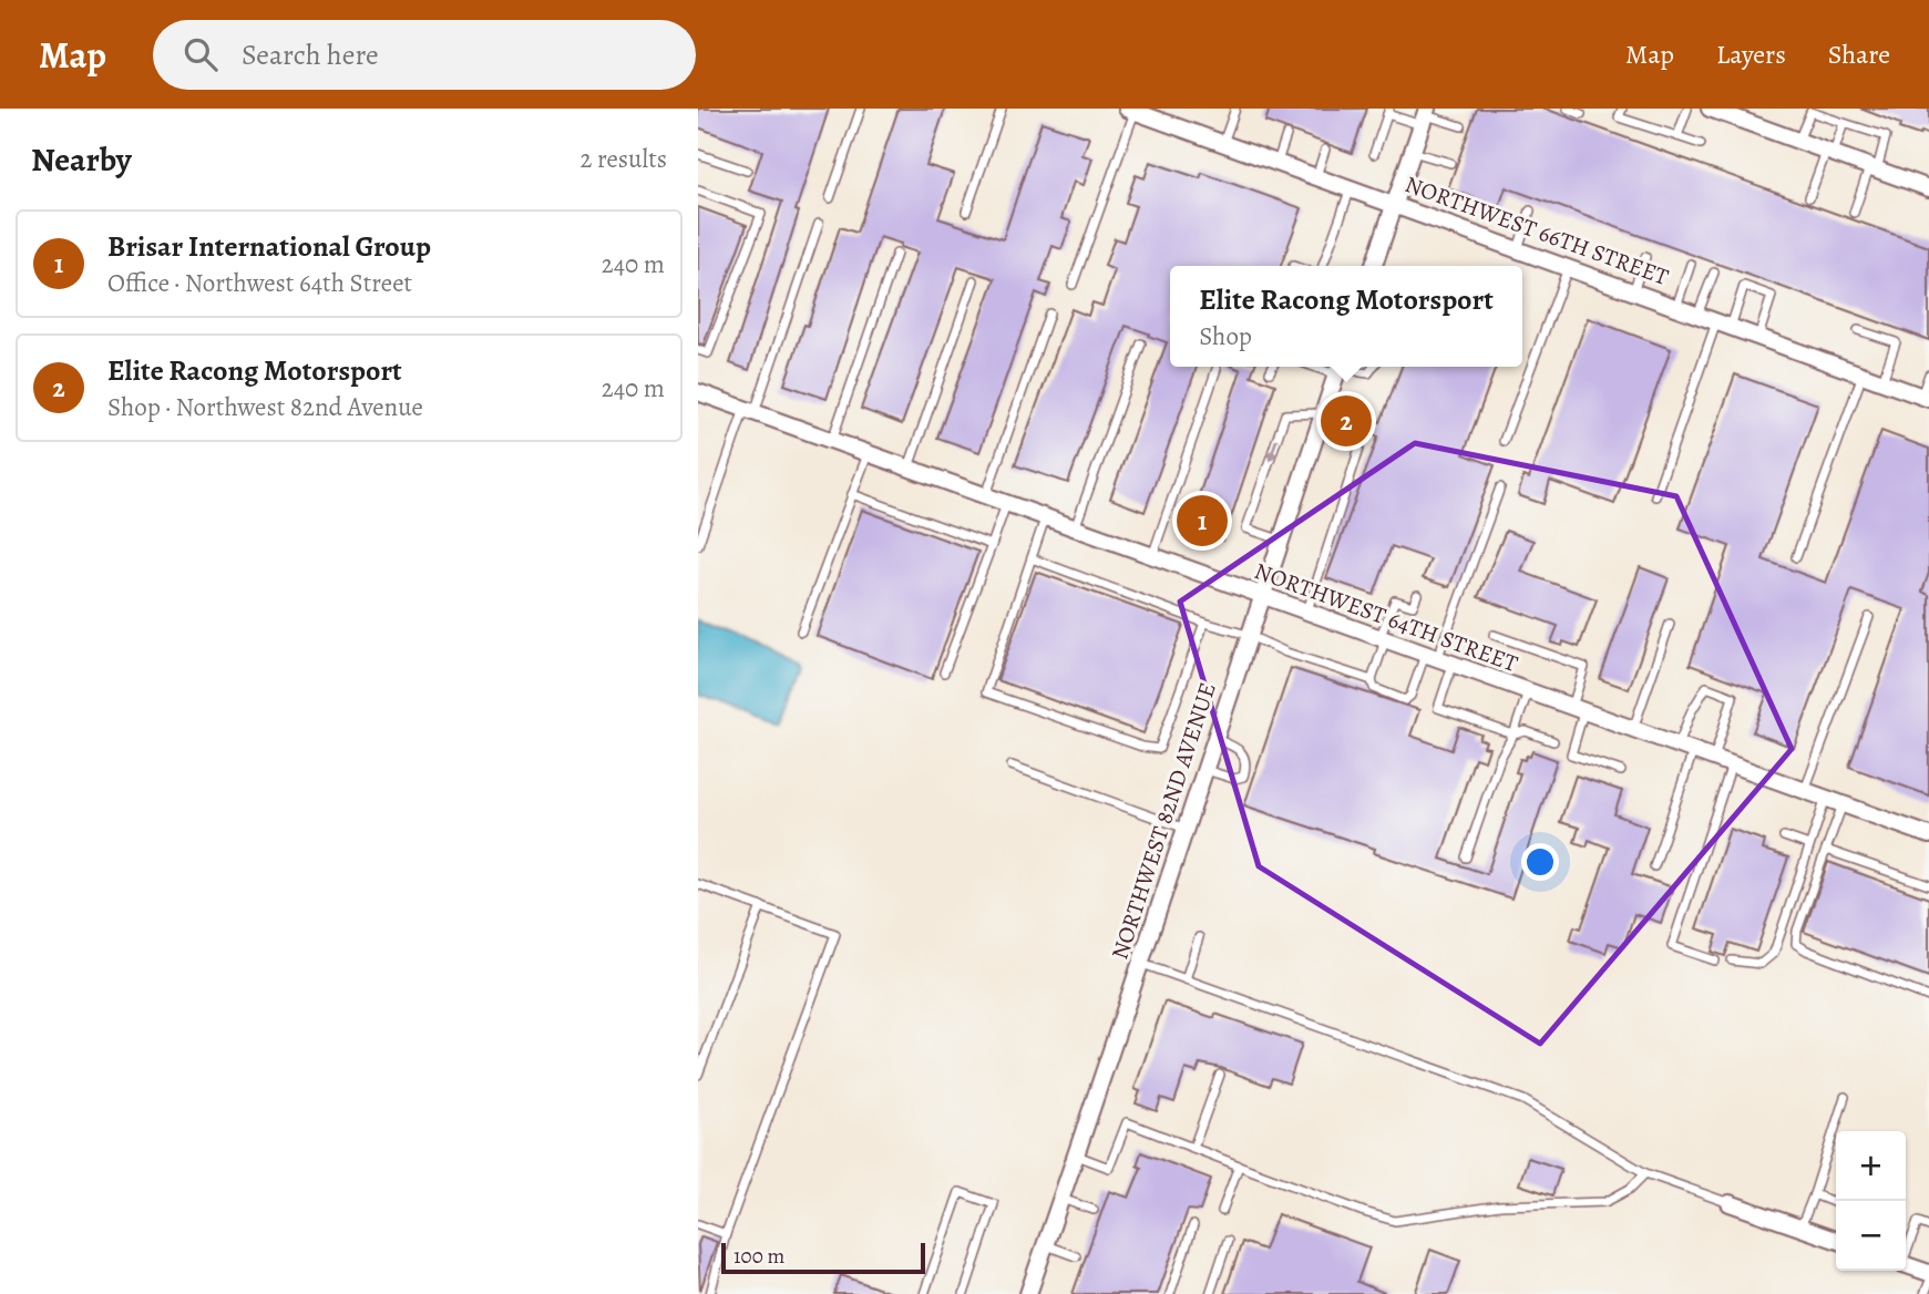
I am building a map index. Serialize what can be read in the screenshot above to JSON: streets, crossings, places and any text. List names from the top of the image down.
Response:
{
  "streets": {
    "street": ["NORTHWEST 66TH STREET", "NORTHWEST 64TH STREET", "NORTHWEST 82ND AVENUE"]
  },
  "crossings": [
    ["NORTHWEST 64TH STREET", "NORTHWEST 82ND AVENUE"]
  ],
  "scale_bar": "100 m",
  "page": {
    "header": "Map",
    "search": "Search here",
    "nav": ["Map", "Layers", "Share"],
    "heading": ["Nearby", "2 results"],
    "list": [
      {
        "mark": "1",
        "name": "Brisar International Group",
        "note": "Office · Northwest 64th Street",
        "value": "240 m"
      },
      {
        "mark": "2",
        "name": "Elite Racong Motorsport",
        "note": "Shop · Northwest 82nd Avenue",
        "value": "240 m"
      }
    ],
    "popup": ["Elite Racong Motorsport", "Shop"],
    "pins": ["2", "1"],
    "map_buttons": ["+", "−"],
    "scale": "100 m"
  }
}
